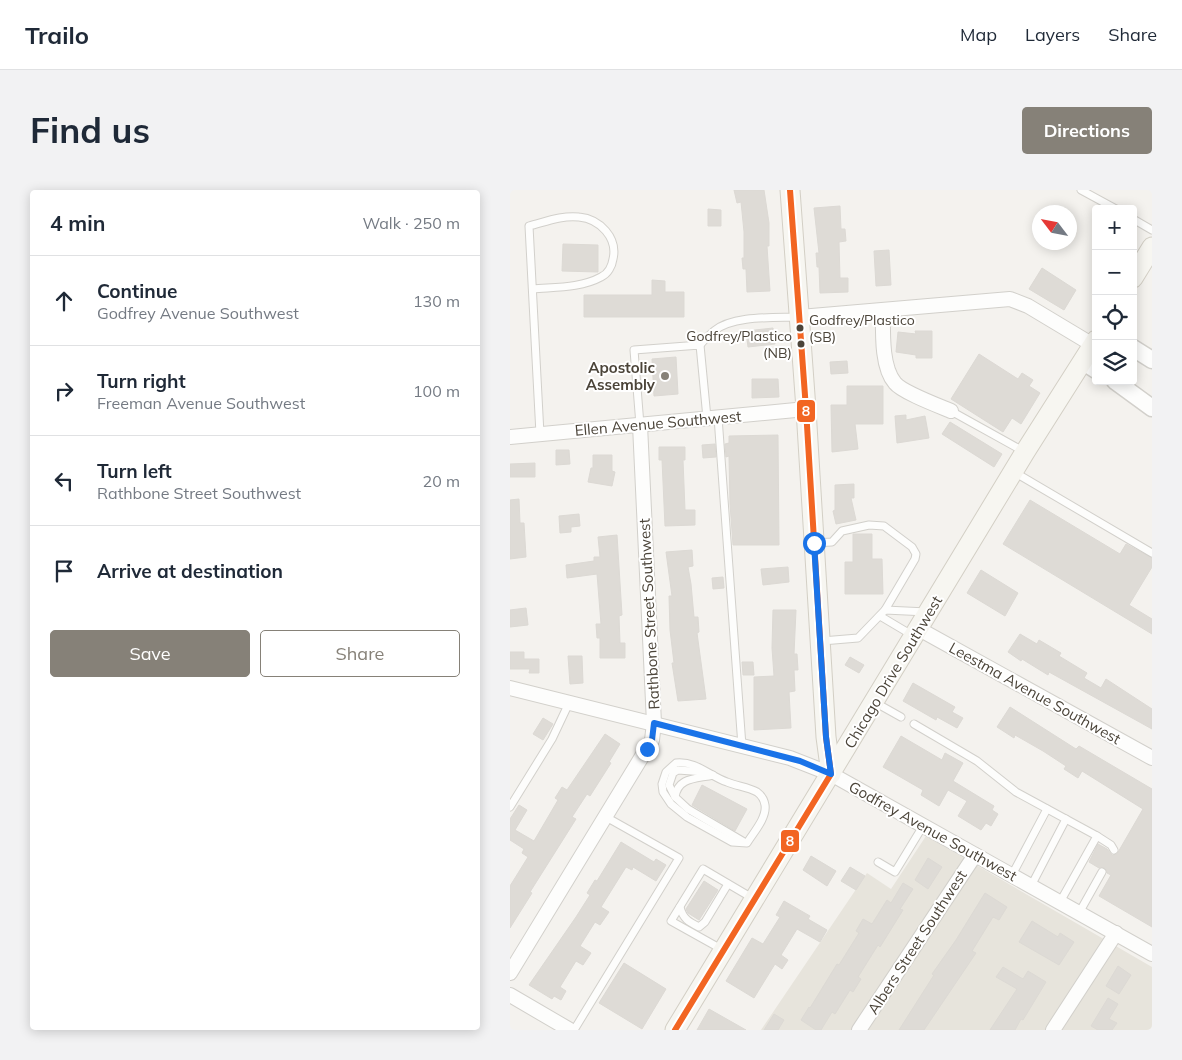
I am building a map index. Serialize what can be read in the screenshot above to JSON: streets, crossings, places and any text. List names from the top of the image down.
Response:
{
  "streets": {
    "main road": ["Chicago Drive Southwest", "Godfrey Avenue Southwest"],
    "street": [
      "Ellen Avenue Southwest",
      "Rathbone Street Southwest",
      "Leestma Avenue Southwest",
      "Albers Street Southwest"
    ]
  },
  "crossings": [
    ["Ellen Avenue Southwest", "Rathbone Street Southwest"],
    ["Ellen Avenue Southwest", "Godfrey Avenue Southwest"],
    ["Chicago Drive Southwest", "Leestma Avenue Southwest"],
    ["Chicago Drive Southwest", "Godfrey Avenue Southwest"],
    ["Godfrey Avenue Southwest", "Albers Street Southwest"]
  ],
  "places": ["Godfrey/Plastico (SB)", "Godfrey/Plastico (NB)", "Apostolic Assembly"],
  "lines": ["transit line 8"],
  "north": "top left",
  "page": {
    "header": "Trailo",
    "nav": ["Map", "Layers", "Share"],
    "buttons": [
      "Directions",
      ["Save", "Share"]
    ],
    "title": "Find us",
    "heading": ["4 min", "Walk · 250 m"],
    "map_buttons": ["+", "−"],
    "list": [
      ["Continue", "Godfrey Avenue Southwest", "130 m"],
      ["Turn right", "Freeman Avenue Southwest", "100 m"],
      ["Turn left", "Rathbone Street Southwest", "20 m"],
      "Arrive at destination"
    ]
  }
}
